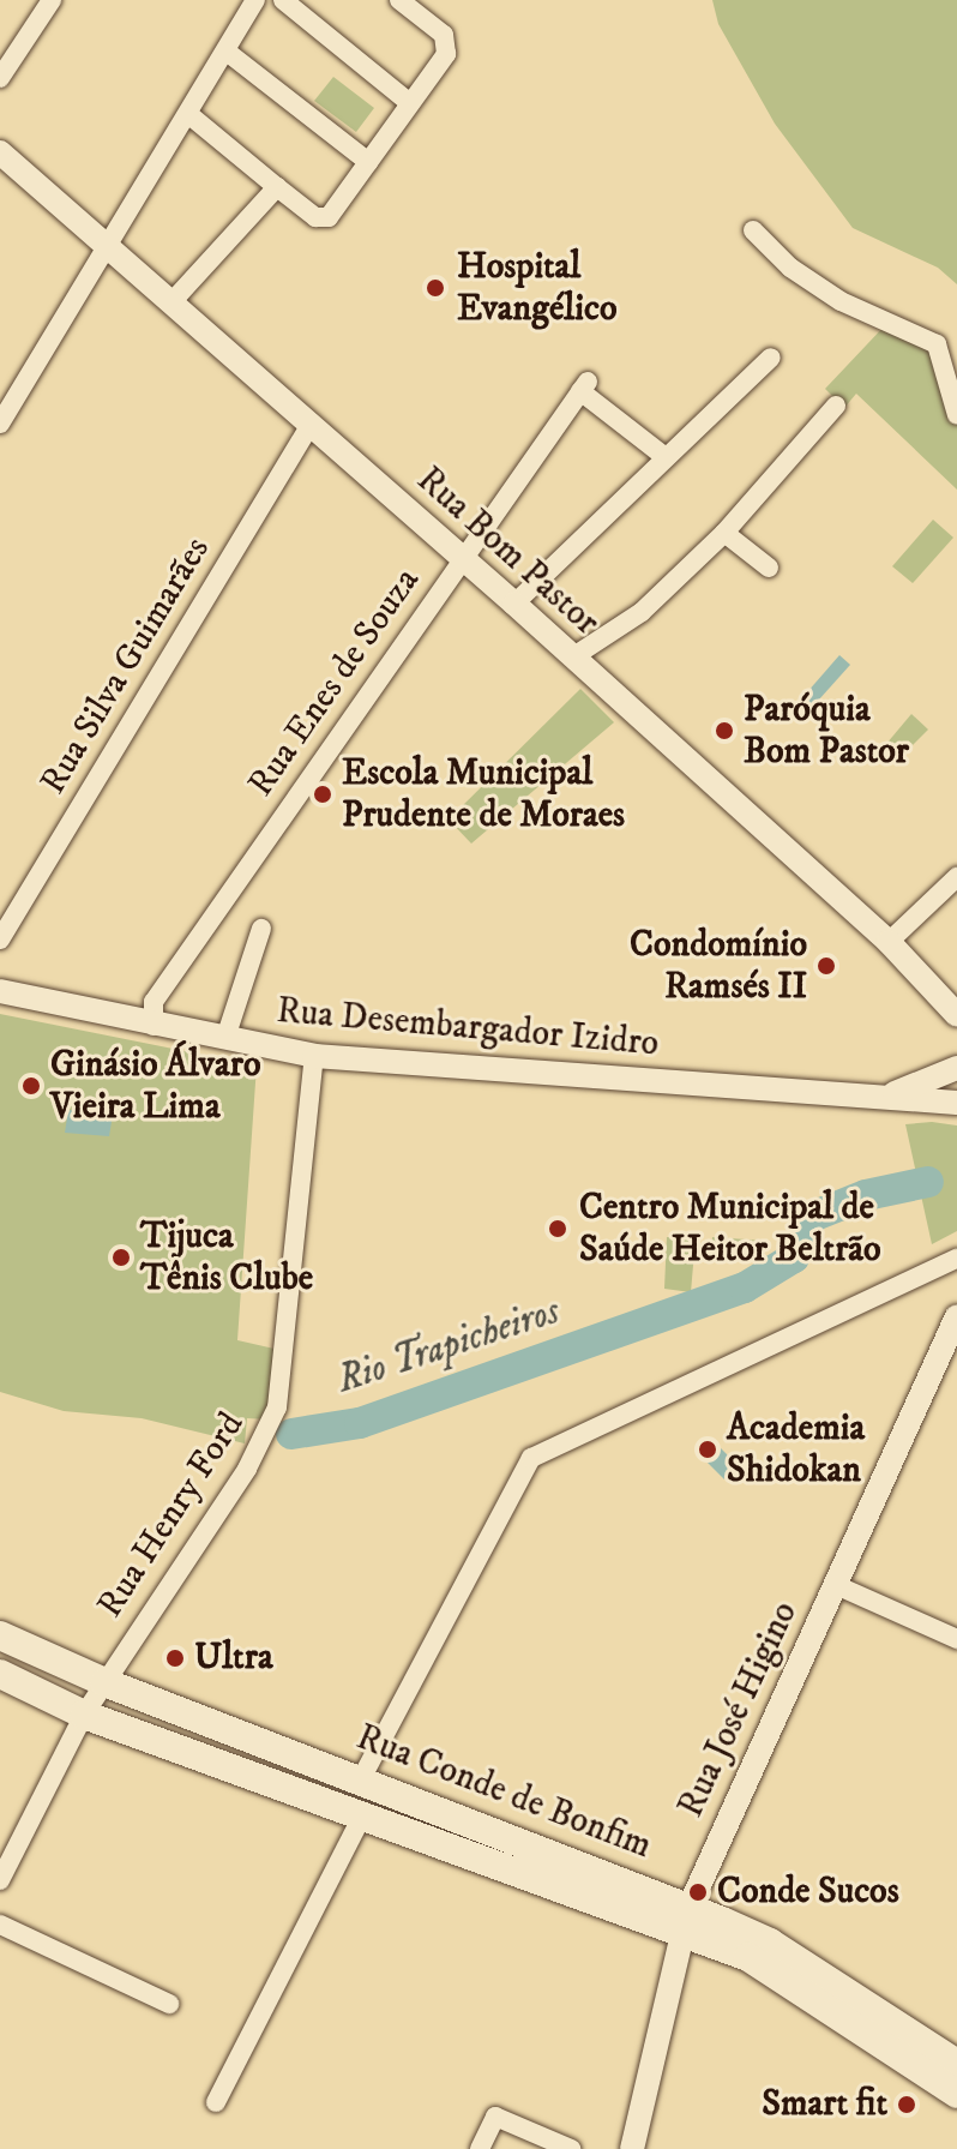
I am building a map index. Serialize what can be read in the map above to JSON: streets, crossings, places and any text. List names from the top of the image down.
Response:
{
  "streets": {
    "main road": ["Rua Conde de Bonfim"],
    "street": [
      "Rua Bom Pastor",
      "Rua Silva Guimarães",
      "Rua Enes de Souza",
      "Rua Desembargador Izidro",
      "Rua Henry Ford",
      "Rua José Higino"
    ]
  },
  "crossings": [
    ["Rua Bom Pastor", "Rua Silva Guimarães"],
    ["Rua Bom Pastor", "Rua Enes de Souza"],
    ["Rua Enes de Souza", "Rua Desembargador Izidro"],
    ["Rua Desembargador Izidro", "Rua Henry Ford"],
    ["Rua Henry Ford", "Rua Conde de Bonfim"],
    ["Rua José Higino", "Rua Conde de Bonfim"]
  ],
  "water": ["Rio Trapicheiros"],
  "places": [
    "Hospital Evangélico",
    "Paróquia Bom Pastor",
    "Escola Municipal Prudente de Moraes",
    "Condomínio Ramsés II",
    "Ginásio Álvaro Vieira Lima",
    "Centro Municipal de Saúde Heitor Beltrão",
    "Tijuca Tênis Clube",
    "Academia Shidokan",
    "Ultra",
    "Conde Sucos",
    "Smart fit"
  ]
}
